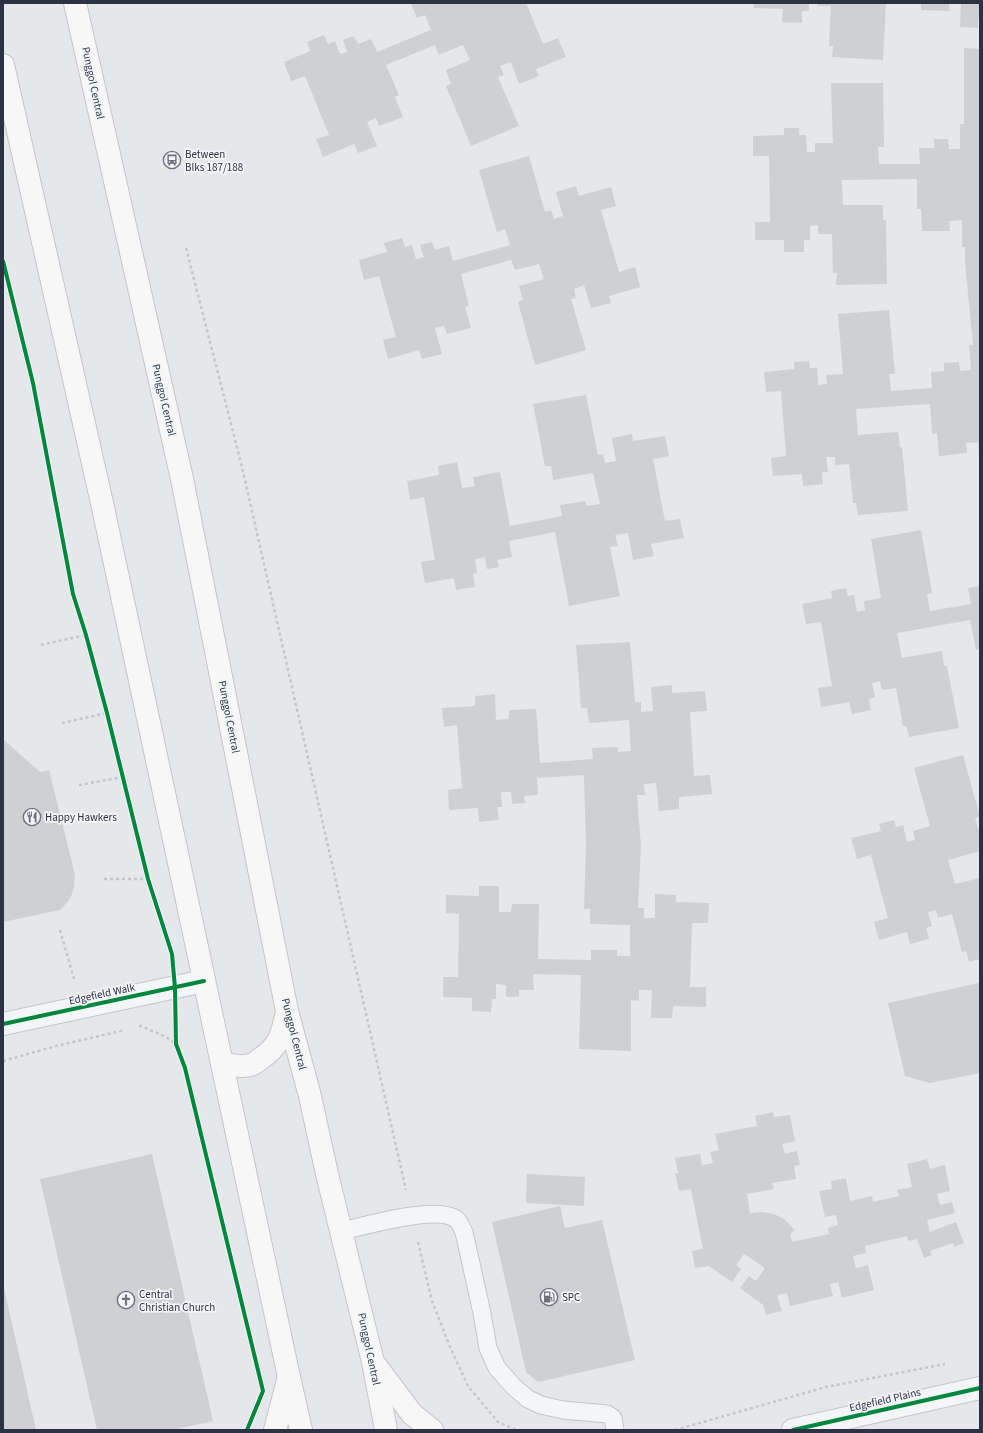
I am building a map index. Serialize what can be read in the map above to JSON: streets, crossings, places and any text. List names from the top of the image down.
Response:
{
  "streets": {
    "main road": ["Punggol Central"],
    "street": ["Edgefield Walk", "Edgefield Plains"]
  },
  "places": {
    "bus stop": ["Between Blks 187/188"],
    "restaurant": ["Happy Hawkers"],
    "fuel station": ["SPC"],
    "church": ["Central Christian Church"]
  }
}
